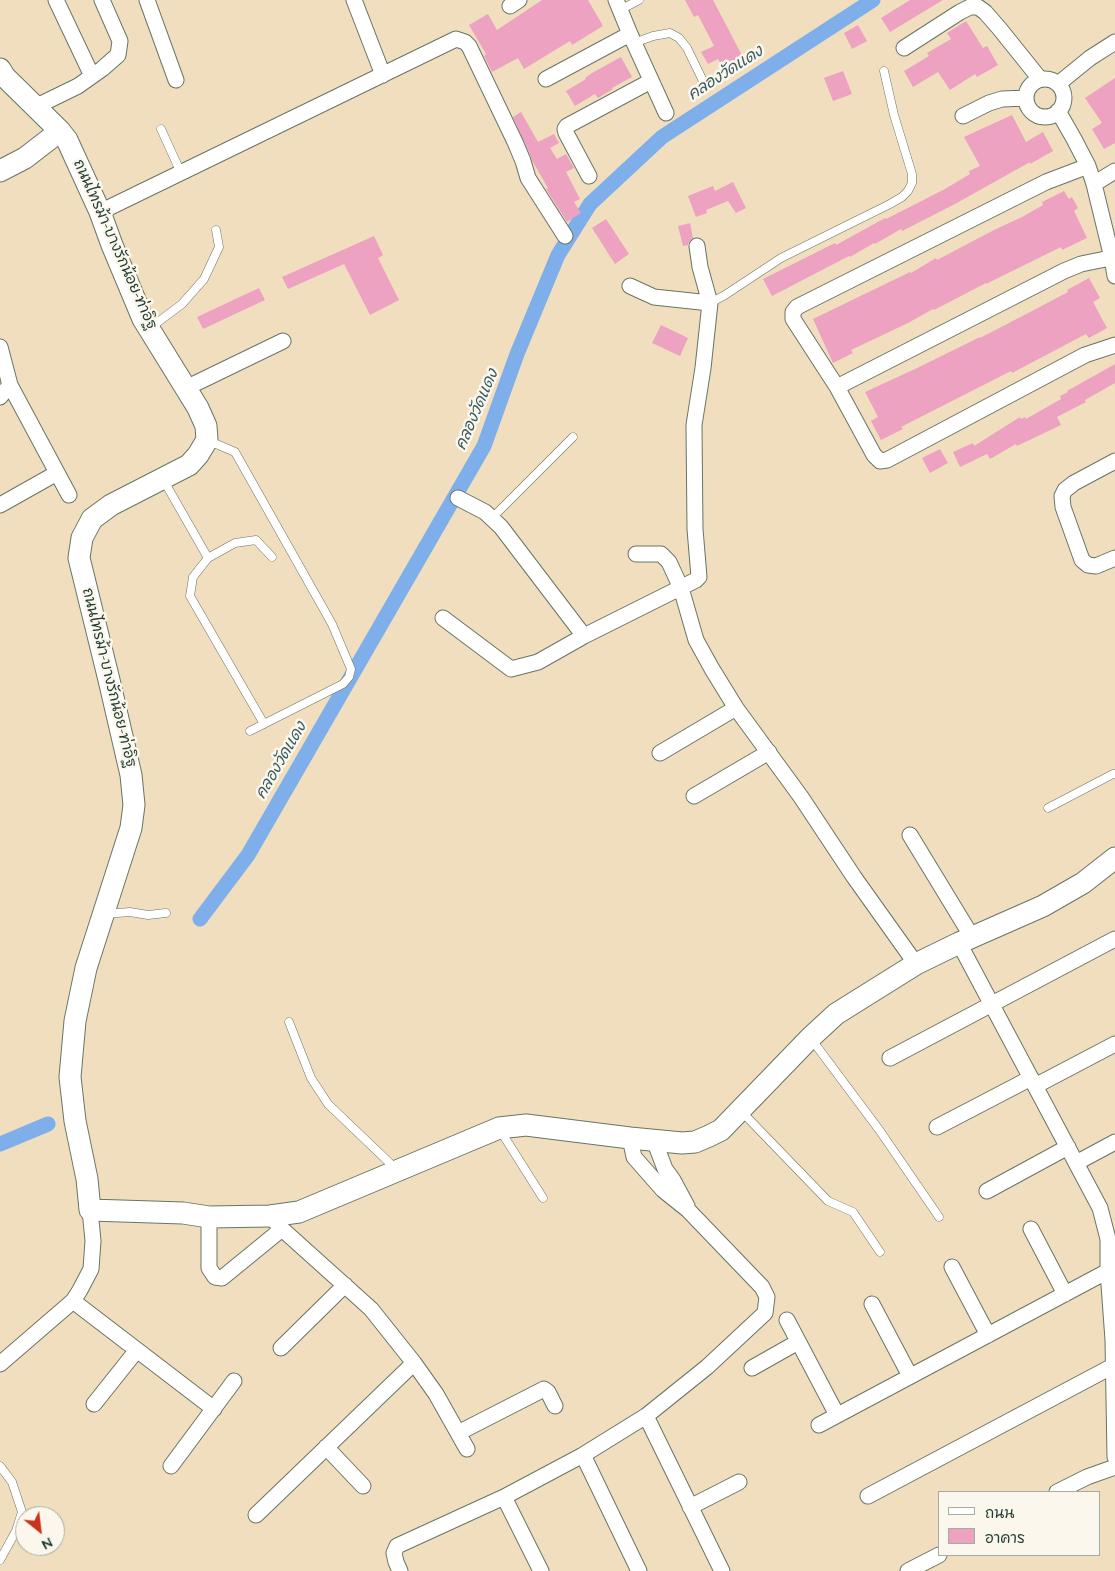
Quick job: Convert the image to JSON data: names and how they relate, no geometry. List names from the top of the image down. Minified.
{"streets":{"street":["ถนนไทรม้า-บางรักน้อย-ท่าอิฐ"]},"water":["คลองวัดแดง"],"legend":["ถนน","อาคาร"],"north":"bottom right"}
